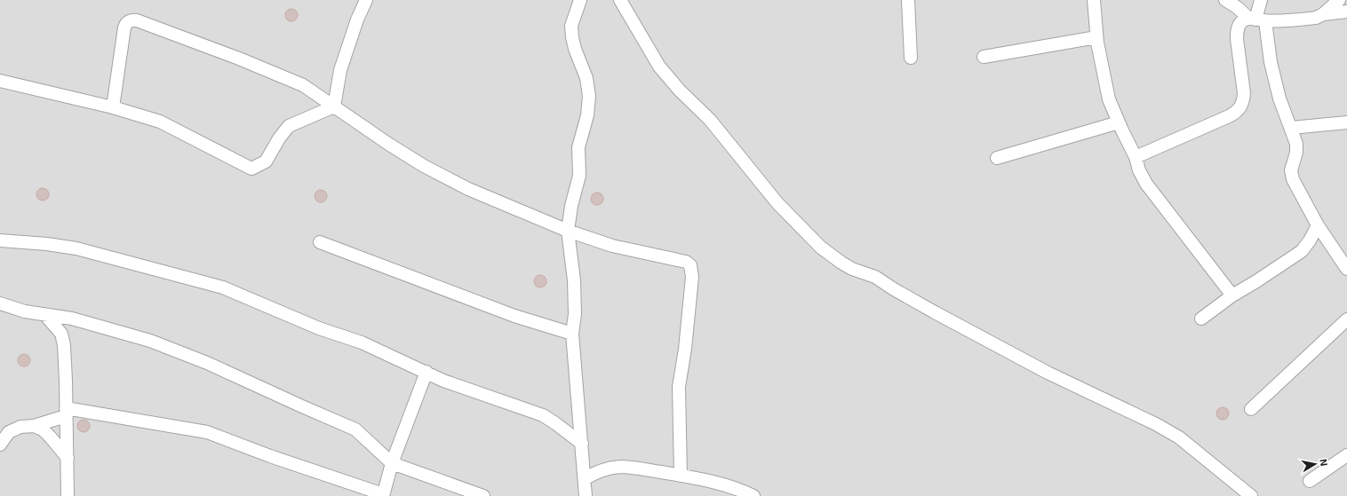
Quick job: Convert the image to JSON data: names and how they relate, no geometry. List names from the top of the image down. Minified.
{"north":"right"}
